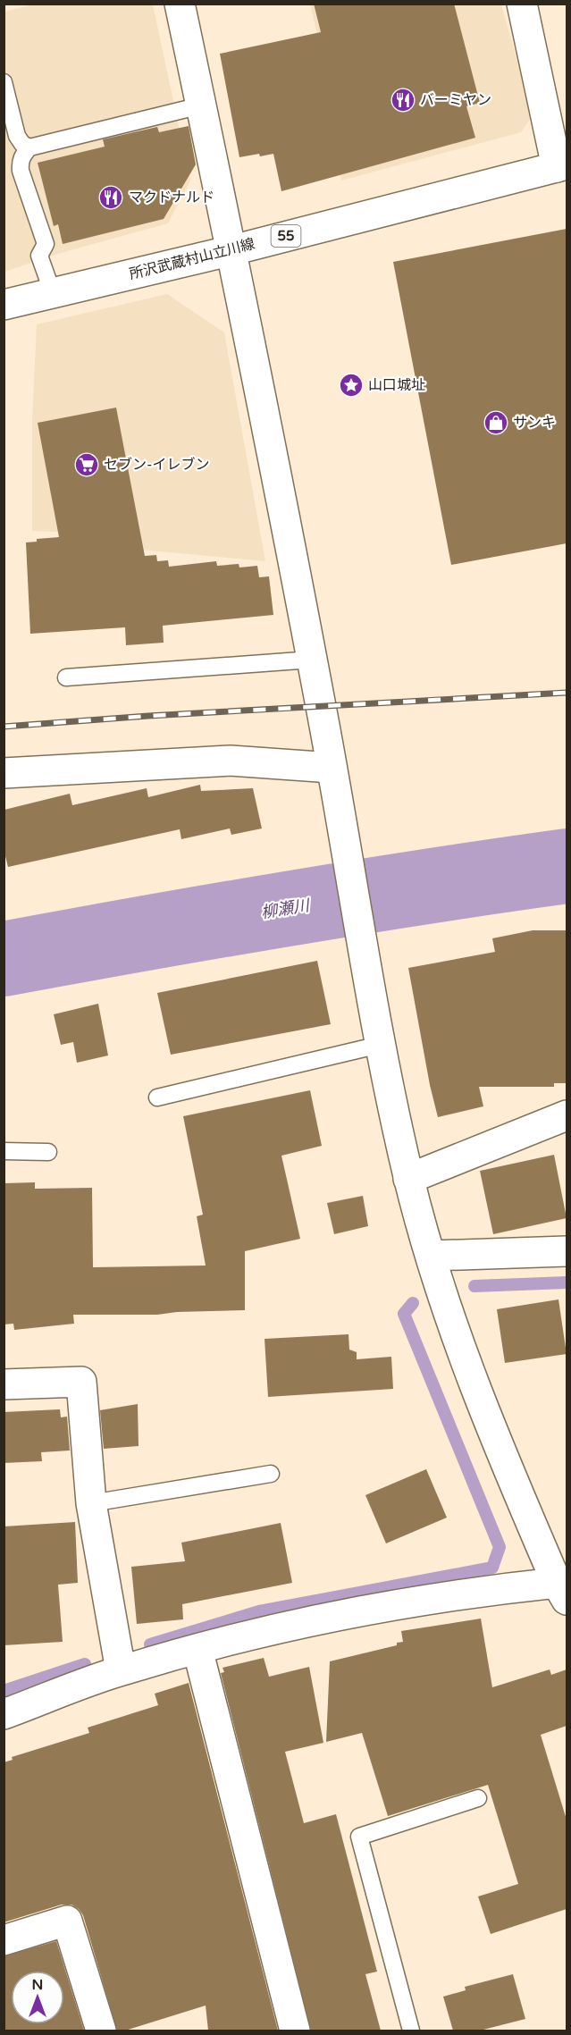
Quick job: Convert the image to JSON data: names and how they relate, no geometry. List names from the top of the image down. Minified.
{"streets":{"street":["55","所沢武蔵村山立川線"]},"water":["柳瀬川"],"places":{"restaurant":["バーミヤン","マクドナルド"],"place":["山口城址"],"shop":["サンキ"],"supermarket":["セブン-イレブン"]},"north":"top"}
